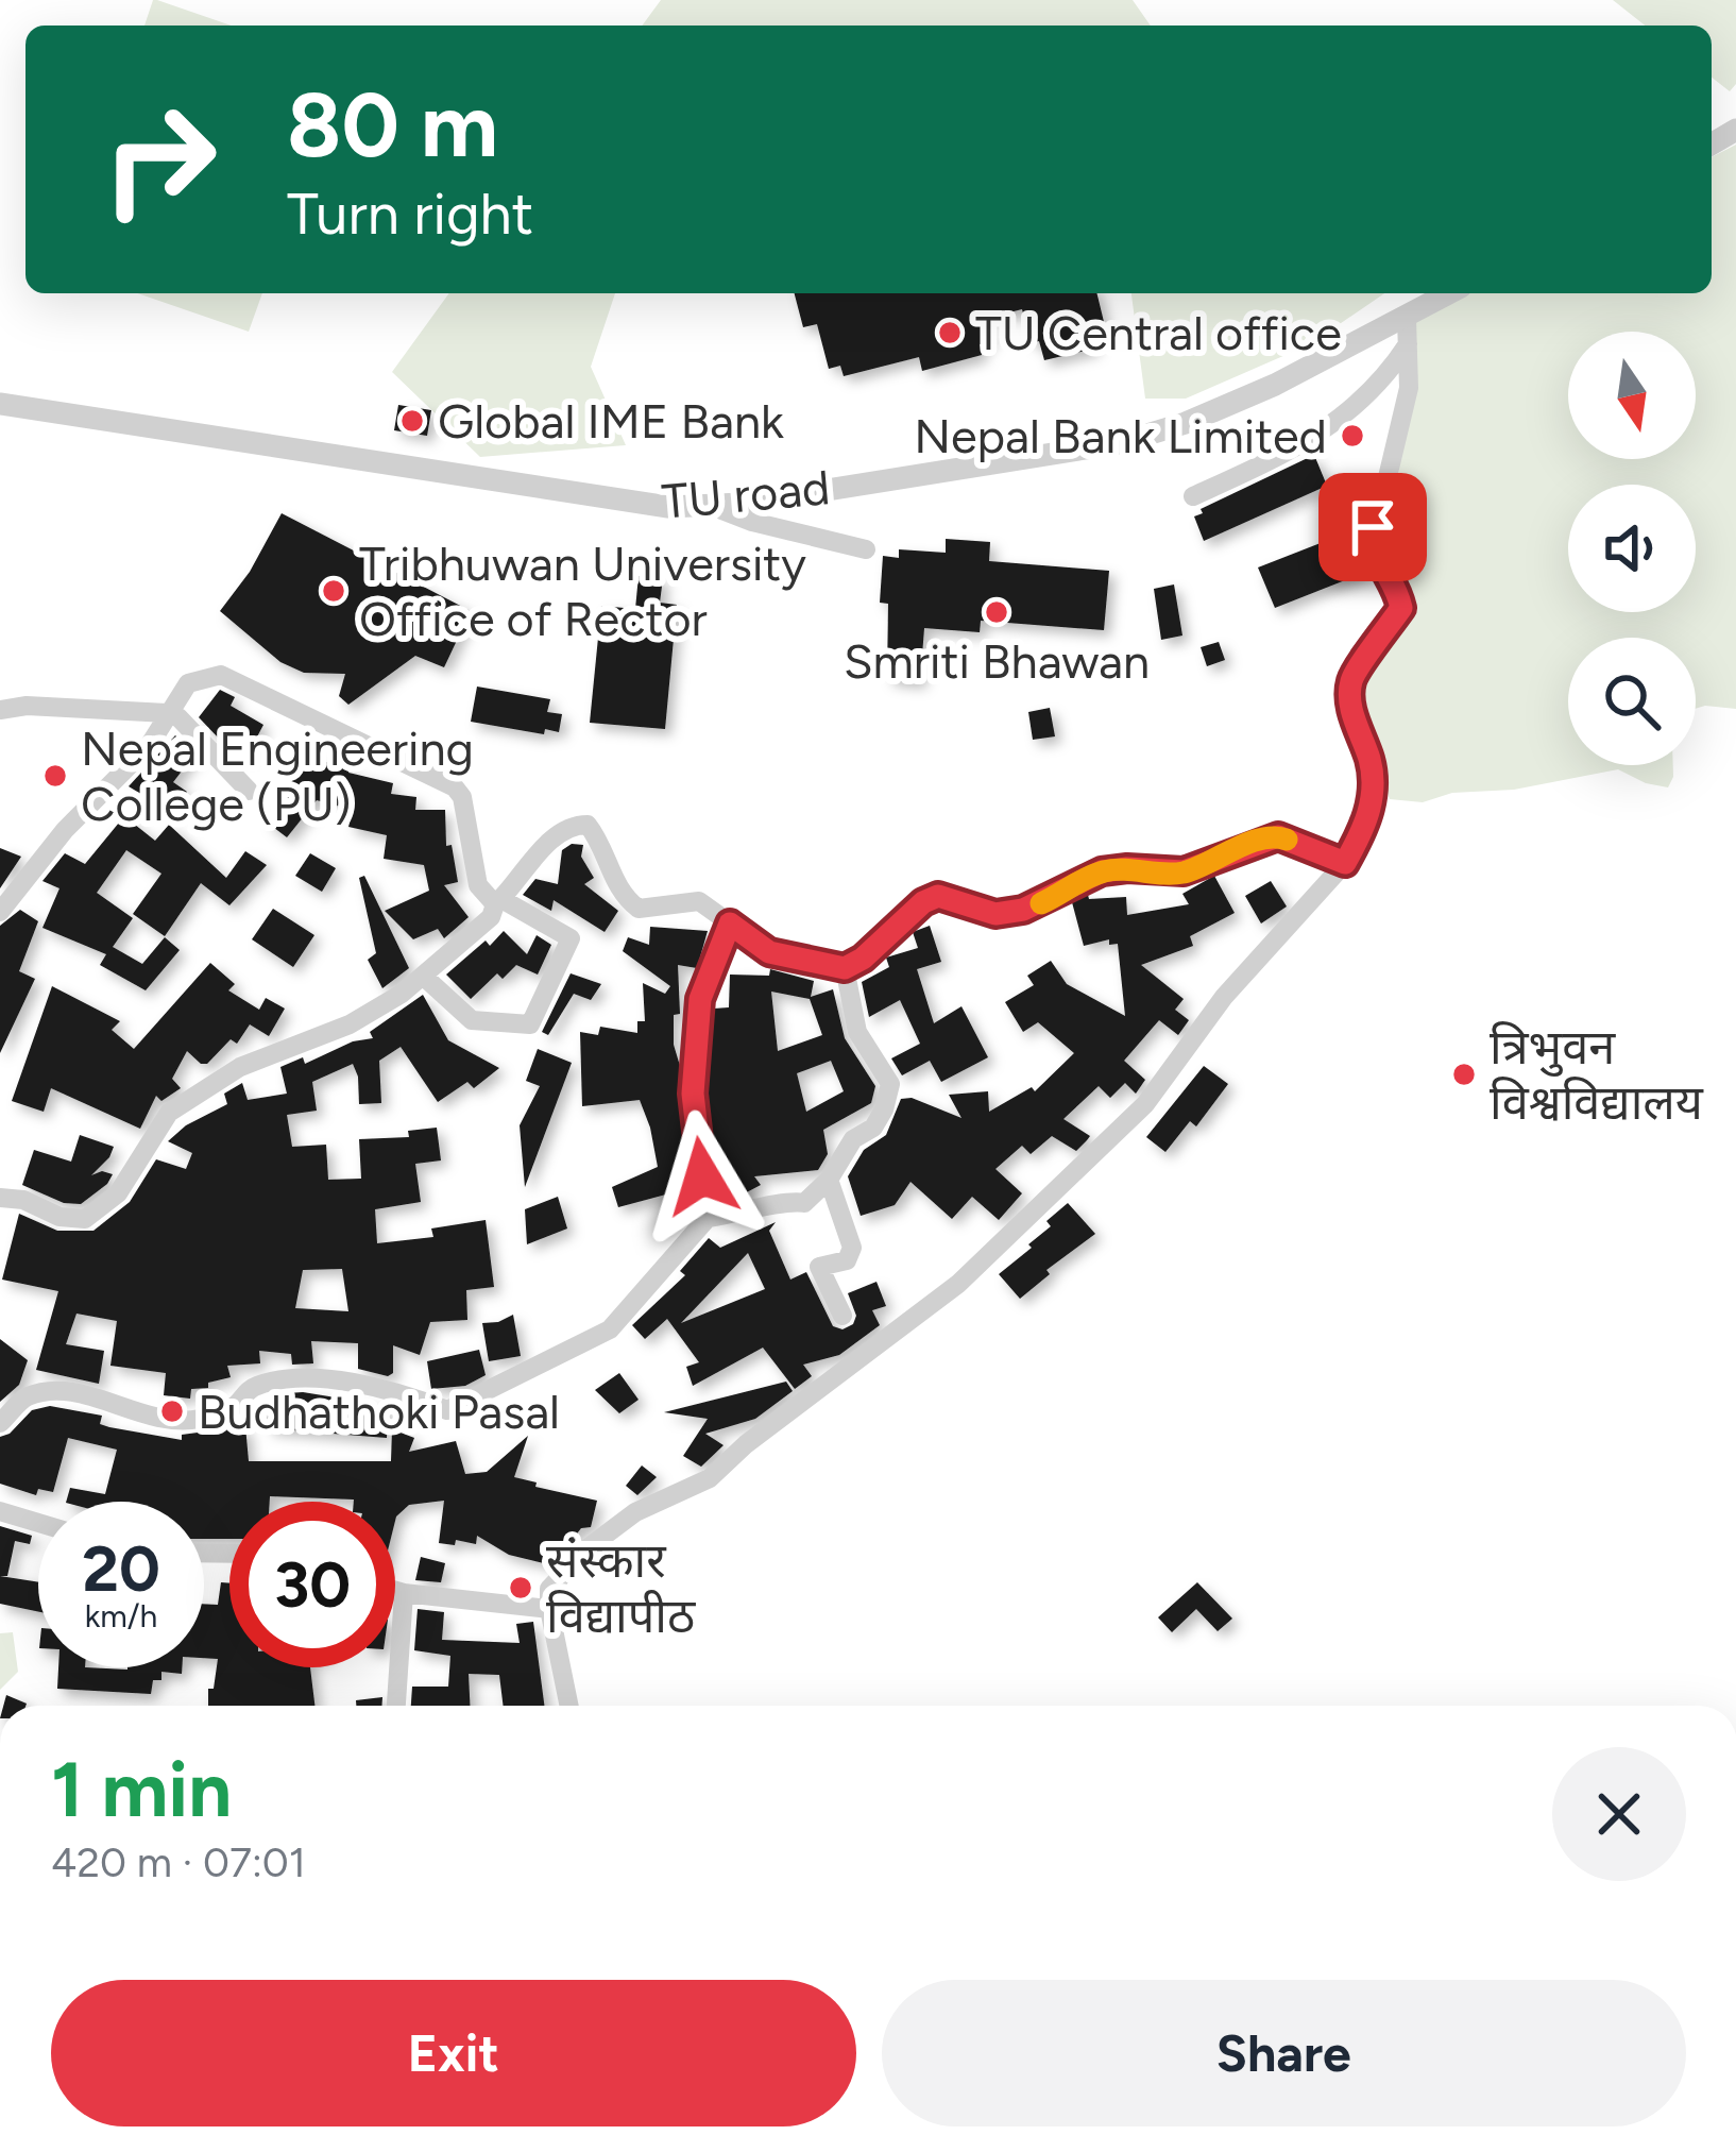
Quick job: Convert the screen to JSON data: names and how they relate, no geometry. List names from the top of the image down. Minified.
{"streets":{"street":["TU road"]},"places":["TU Central office","Global IME Bank","Nepal Bank Limited","Tribhuwan University Office of Rector","Smriti Bhawan","Nepal Engineering College (PU)","त्रिभुवन विश्वविद्यालय","Budhathoki Pasal","संस्कार विद्यापीठ"],"north":"bottom","page":{"turn":["80 m","Turn right"],"speed":"20 km/h","limit":"30","heading":["1 min","420 m · 07:01"],"buttons":["Exit","Share"]}}
